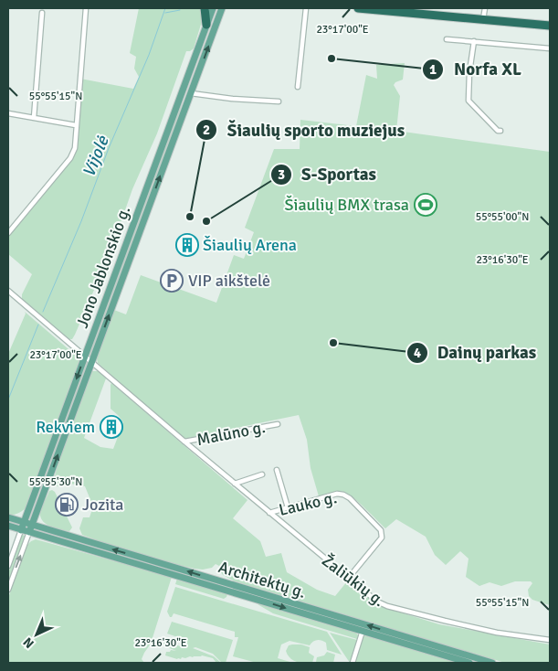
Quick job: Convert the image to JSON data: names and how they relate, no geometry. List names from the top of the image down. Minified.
{"streets":{"main road":["Jono Jablonskio g.","Architektų g."],"street":["Malūno g.","Lauko g.","Žaliūkių g."]},"crossings":[["Jono Jablonskio g.","Architektų g."],["Jono Jablonskio g.","Žaliūkių g."],["Malūno g.","Žaliūkių g."],["Lauko g.","Žaliūkių g."]],"water":["Vijolė"],"places":{"other":["Norfa XL","Šiaulių sporto muziejus","S-Sportas","Dainų parkas"],"sports":["Šiaulių BMX trasa"],"building":["Šiaulių Arena","Rekviem"],"parking":["VIP aikštelė"],"fuel station":["Jozita"]},"north":"bottom left","coordinates":["23°17'00\"E","55°55'15\"N","55°55'00\"N","23°16'30\"E","55°55'30\"N"]}
